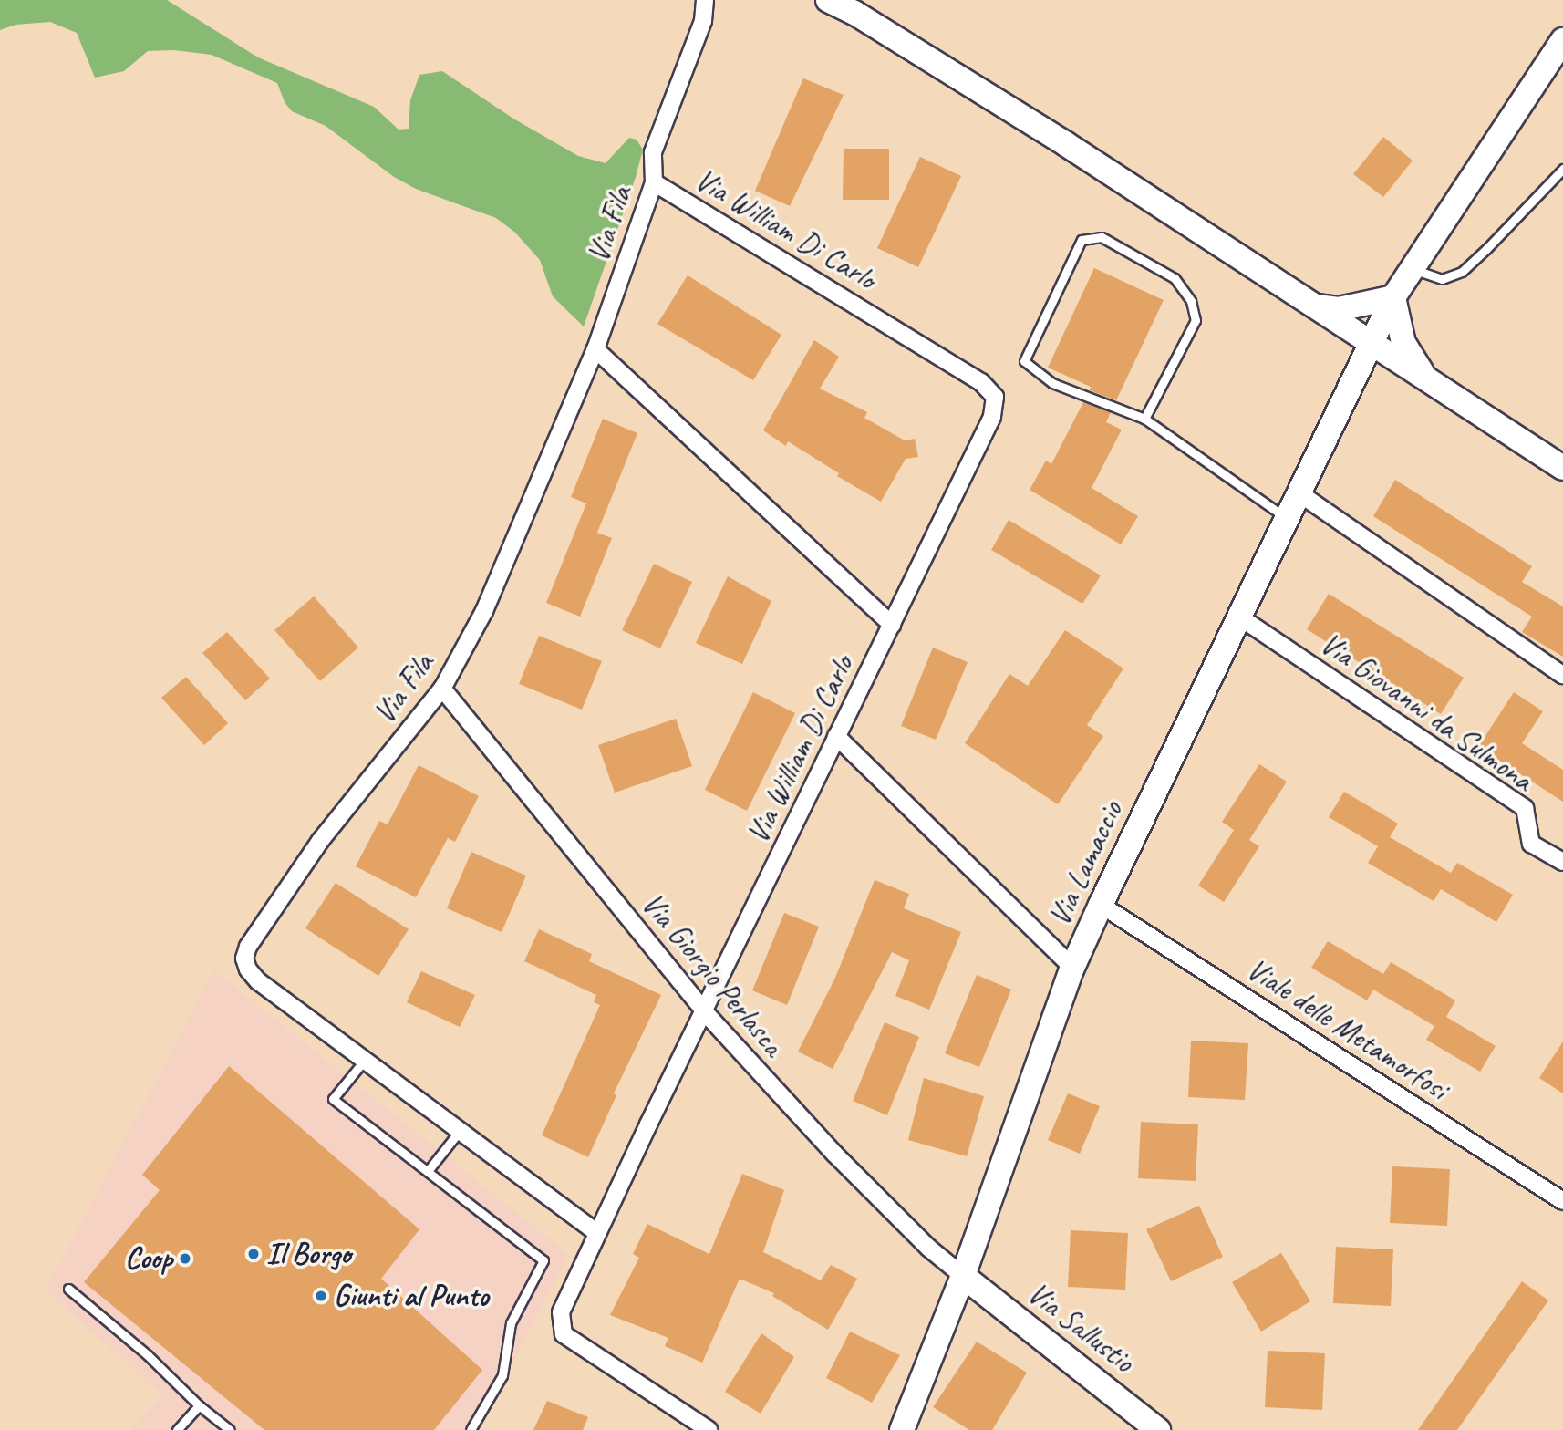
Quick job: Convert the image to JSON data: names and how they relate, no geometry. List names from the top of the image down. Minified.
{"streets":{"street":["Via Fila","Via William Di Carlo","Via Giovanni da Sulmona","Via Lamaccio","Via Giorgio Perlasca","Viale delle Metamorfosi","Via Sallustio"]},"crossings":[["Via Fila","Via William Di Carlo"],["Via Fila","Via Giorgio Perlasca"],["Via William Di Carlo","Via Giorgio Perlasca"],["Via Giovanni da Sulmona","Via Lamaccio"],["Via Lamaccio","Via Giorgio Perlasca"],["Via Lamaccio","Viale delle Metamorfosi"],["Via Lamaccio","Via Sallustio"],["Via Giorgio Perlasca","Via Sallustio"]],"places":["Il Borgo","Coop","Giunti al Punto"]}
